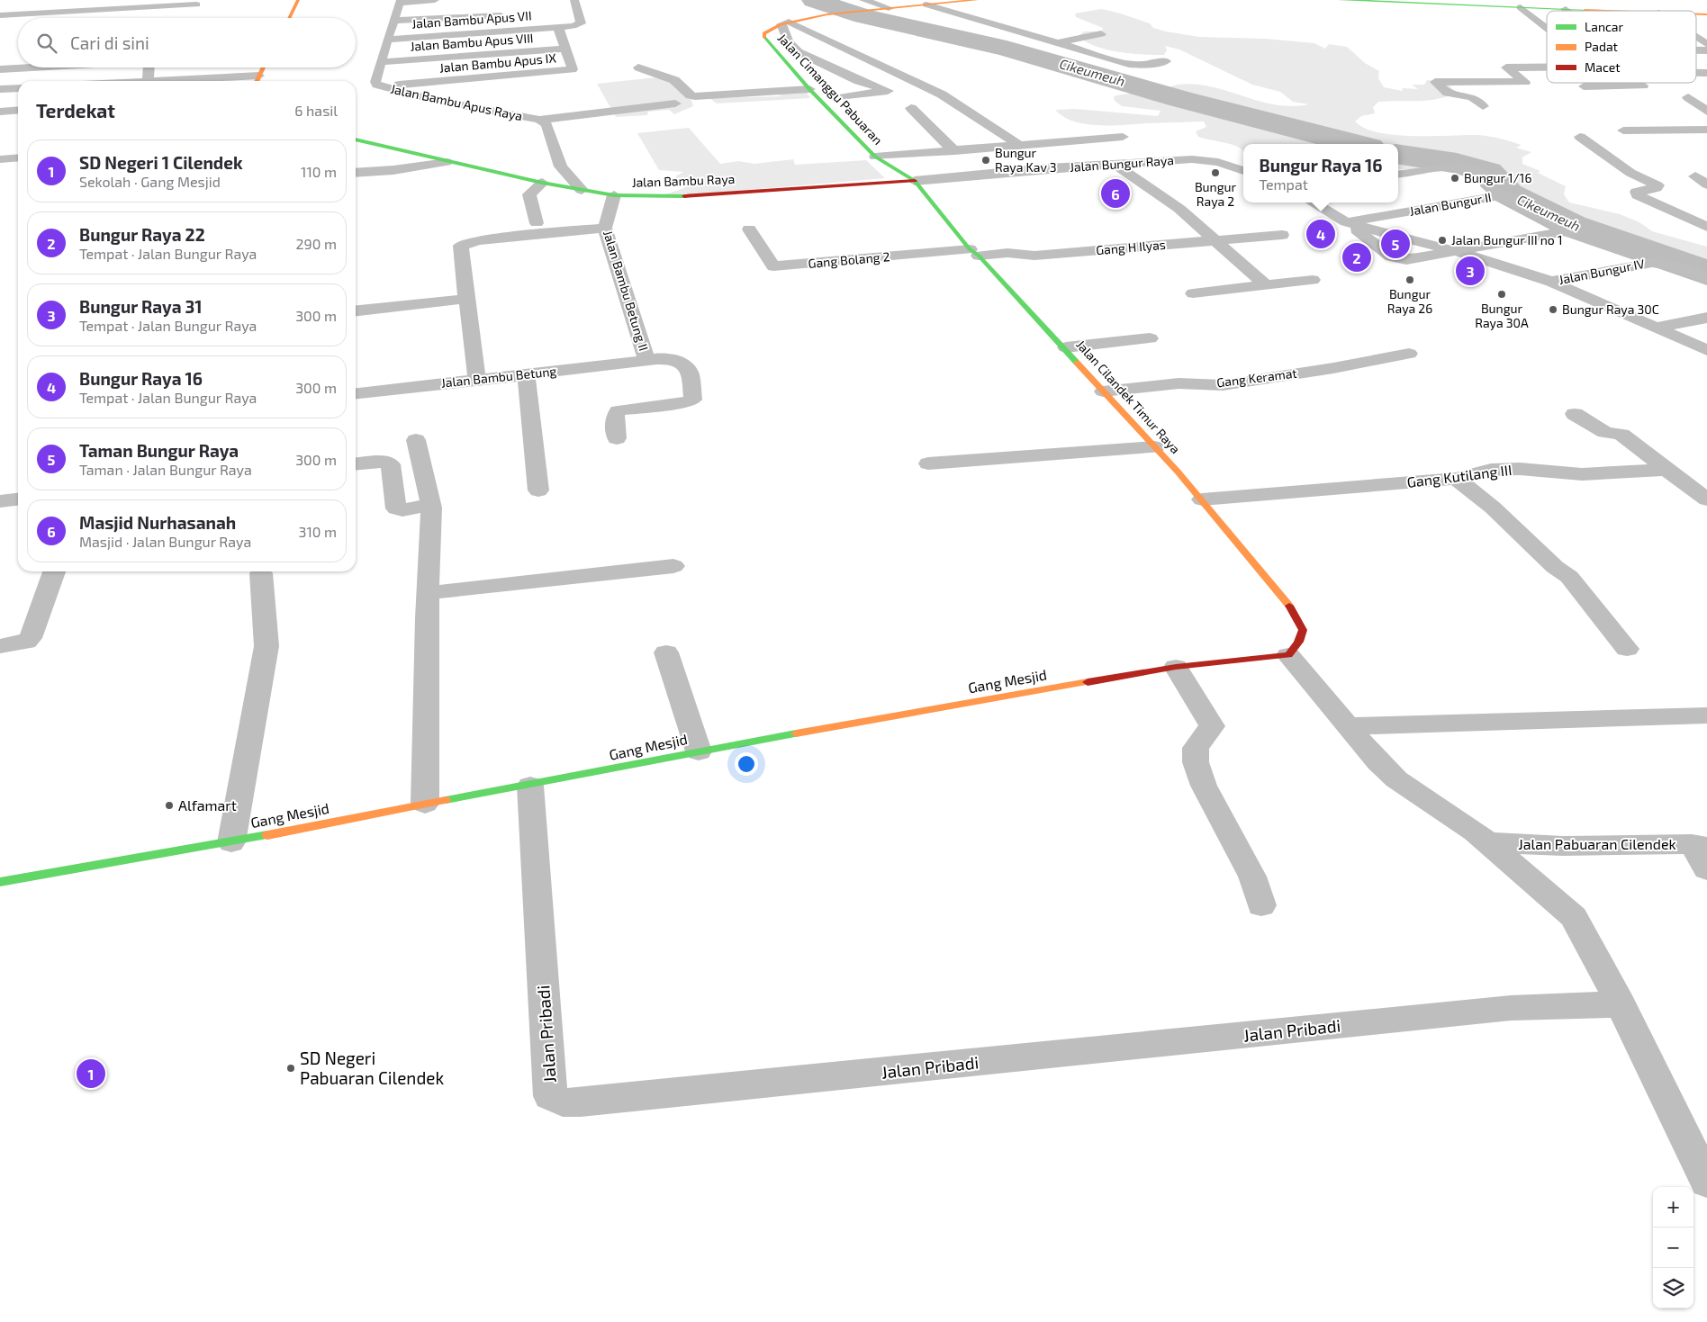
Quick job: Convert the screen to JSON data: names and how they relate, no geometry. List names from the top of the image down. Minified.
{"streets":{"street":["Jalan Bambu Apus VII","Jalan Bambu Apus VIII","Jalan Bambu Apus IX","Jalan Cimanggu Pabuaran","Jalan Bambu Apus Raya","Jalan Bungur Raya","Jalan Bambu Raya","Jalan Bungur II","Gang H Ilyas","Gang Bolang 2","Jalan Bungur IV","Jalan Bambu Betung II","Jalan Bambu Betung","Gang Keramat","Jalan Cilandek Timur Raya","Gang Kutilang III","Gang Mesjid","Jalan Pabuaran Cilendek","Jalan Pribadi"]},"crossings":[["Jalan Bambu Apus VII","Jalan Bambu Apus IX"],["Jalan Bambu Apus VII","Jalan Bambu Apus Raya"],["Jalan Bambu Apus VIII","Jalan Bambu Apus IX"],["Jalan Bambu Apus VIII","Jalan Bambu Apus Raya"],["Jalan Bambu Apus IX","Jalan Bambu Apus Raya"],["Jalan Cimanggu Pabuaran","Jalan Bungur Raya"],["Jalan Cimanggu Pabuaran","Jalan Bambu Raya"],["Jalan Cimanggu Pabuaran","Jalan Cilandek Timur Raya"],["Jalan Bambu Apus Raya","Jalan Bambu Raya"],["Jalan Bungur Raya","Jalan Bambu Raya"],["Jalan Bungur Raya","Jalan Cilandek Timur Raya"],["Jalan Bambu Raya","Jalan Bambu Betung II"],["Jalan Bambu Raya","Jalan Cilandek Timur Raya"],["Gang H Ilyas","Gang Bolang 2"],["Gang H Ilyas","Jalan Cilandek Timur Raya"],["Gang Bolang 2","Jalan Cilandek Timur Raya"],["Jalan Bambu Betung II","Jalan Bambu Betung"],["Gang Keramat","Jalan Cilandek Timur Raya"],["Jalan Cilandek Timur Raya","Gang Kutilang III"],["Jalan Cilandek Timur Raya","Gang Mesjid"],["Gang Mesjid","Jalan Pribadi"]],"water":["Cikeumeuh"],"places":["Bungur Raya Kav 3","Bungur Raya 2","Bungur 1/16","Jalan Bungur III no 1","Bungur Raya 26","Bungur Raya 30A","Bungur Raya 30C","Alfamart","SD Negeri Pabuaran Cilendek"],"legend":["Lancar","Padat","Macet"],"page":{"search":"Cari di sini","heading":["Terdekat","6 hasil"],"list":[{"mark":"1","name":"SD Negeri 1 Cilendek","note":"Sekolah · Gang Mesjid","value":"110 m"},{"mark":"2","name":"Bungur Raya 22","note":"Tempat · Jalan Bungur Raya","value":"290 m"},{"mark":"3","name":"Bungur Raya 31","note":"Tempat · Jalan Bungur Raya","value":"300 m"},{"mark":"4","name":"Bungur Raya 16","note":"Tempat · Jalan Bungur Raya","value":"300 m"},{"mark":"5","name":"Taman Bungur Raya","note":"Taman · Jalan Bungur Raya","value":"300 m"},{"mark":"6","name":"Masjid Nurhasanah","note":"Masjid · Jalan Bungur Raya","value":"310 m"}],"popup":["Bungur Raya 16","Tempat"],"pins":["6","4","5","2","3","1"],"map_buttons":["+","−"]}}
